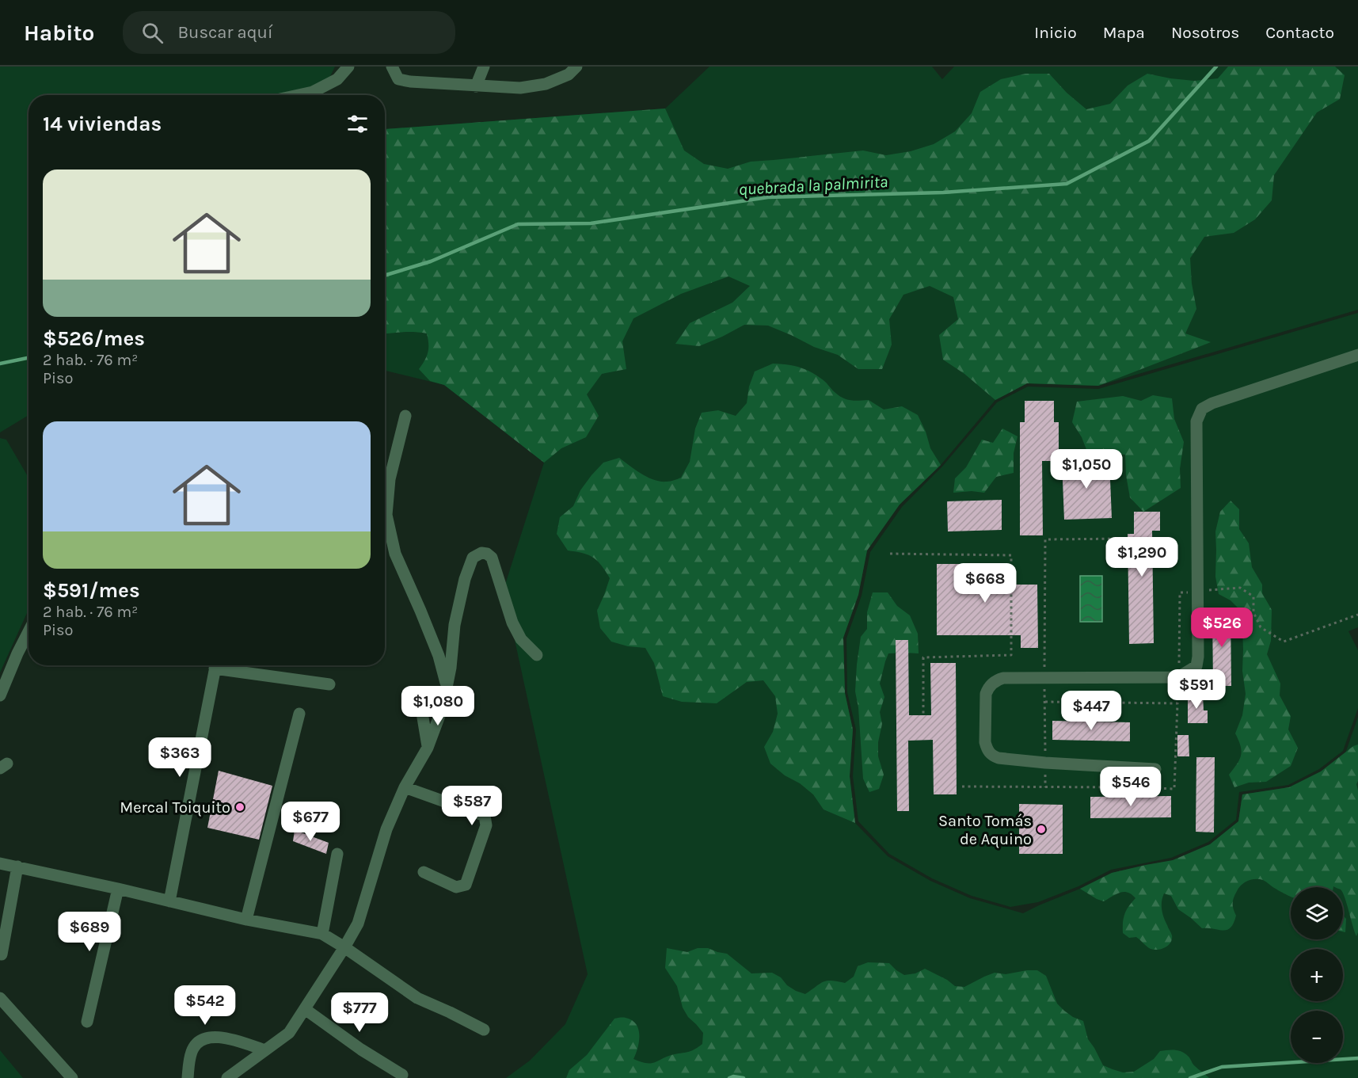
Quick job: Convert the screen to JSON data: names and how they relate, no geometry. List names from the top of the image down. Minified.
{"water":["quebrada la palmirita"],"places":["Mercal Toiquito","Santo Tomás de Aquino"],"page":{"header":"Habito","search":"Buscar aquí","nav":["Inicio","Mapa","Nosotros","Contacto"],"heading":"14 viviendas","list":[{"name":"$526/mes","note":"2 hab. · 76 m² · Piso"},{"name":"$591/mes","note":"2 hab. · 76 m² · Piso"}],"price":["$1,050","$1,290","$668","$526","$591","$1,080","$447","$363","$546","$587","$677","$689","$542","$777"],"map_buttons":["+","−"]}}
